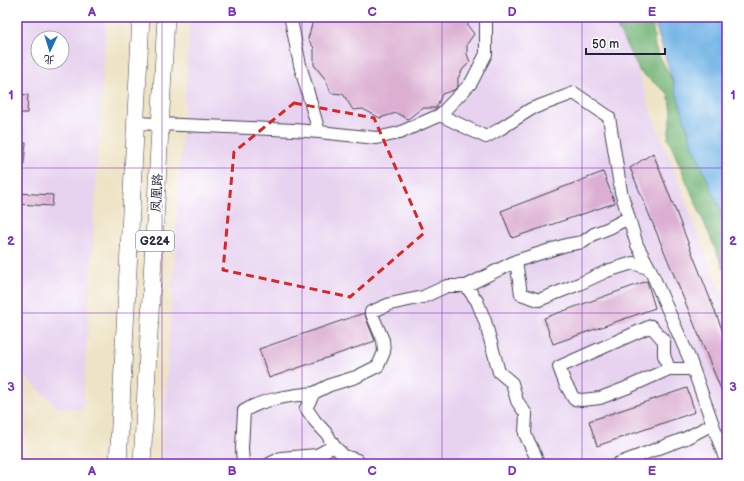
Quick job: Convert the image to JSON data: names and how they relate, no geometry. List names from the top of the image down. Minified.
{"streets":{"highway":["凤凰路","G224"]},"scale_bar":"50 m","north":"bottom","grid":{"columns":["A","B","C","D","E"],"rows":["1","2","3"]}}
